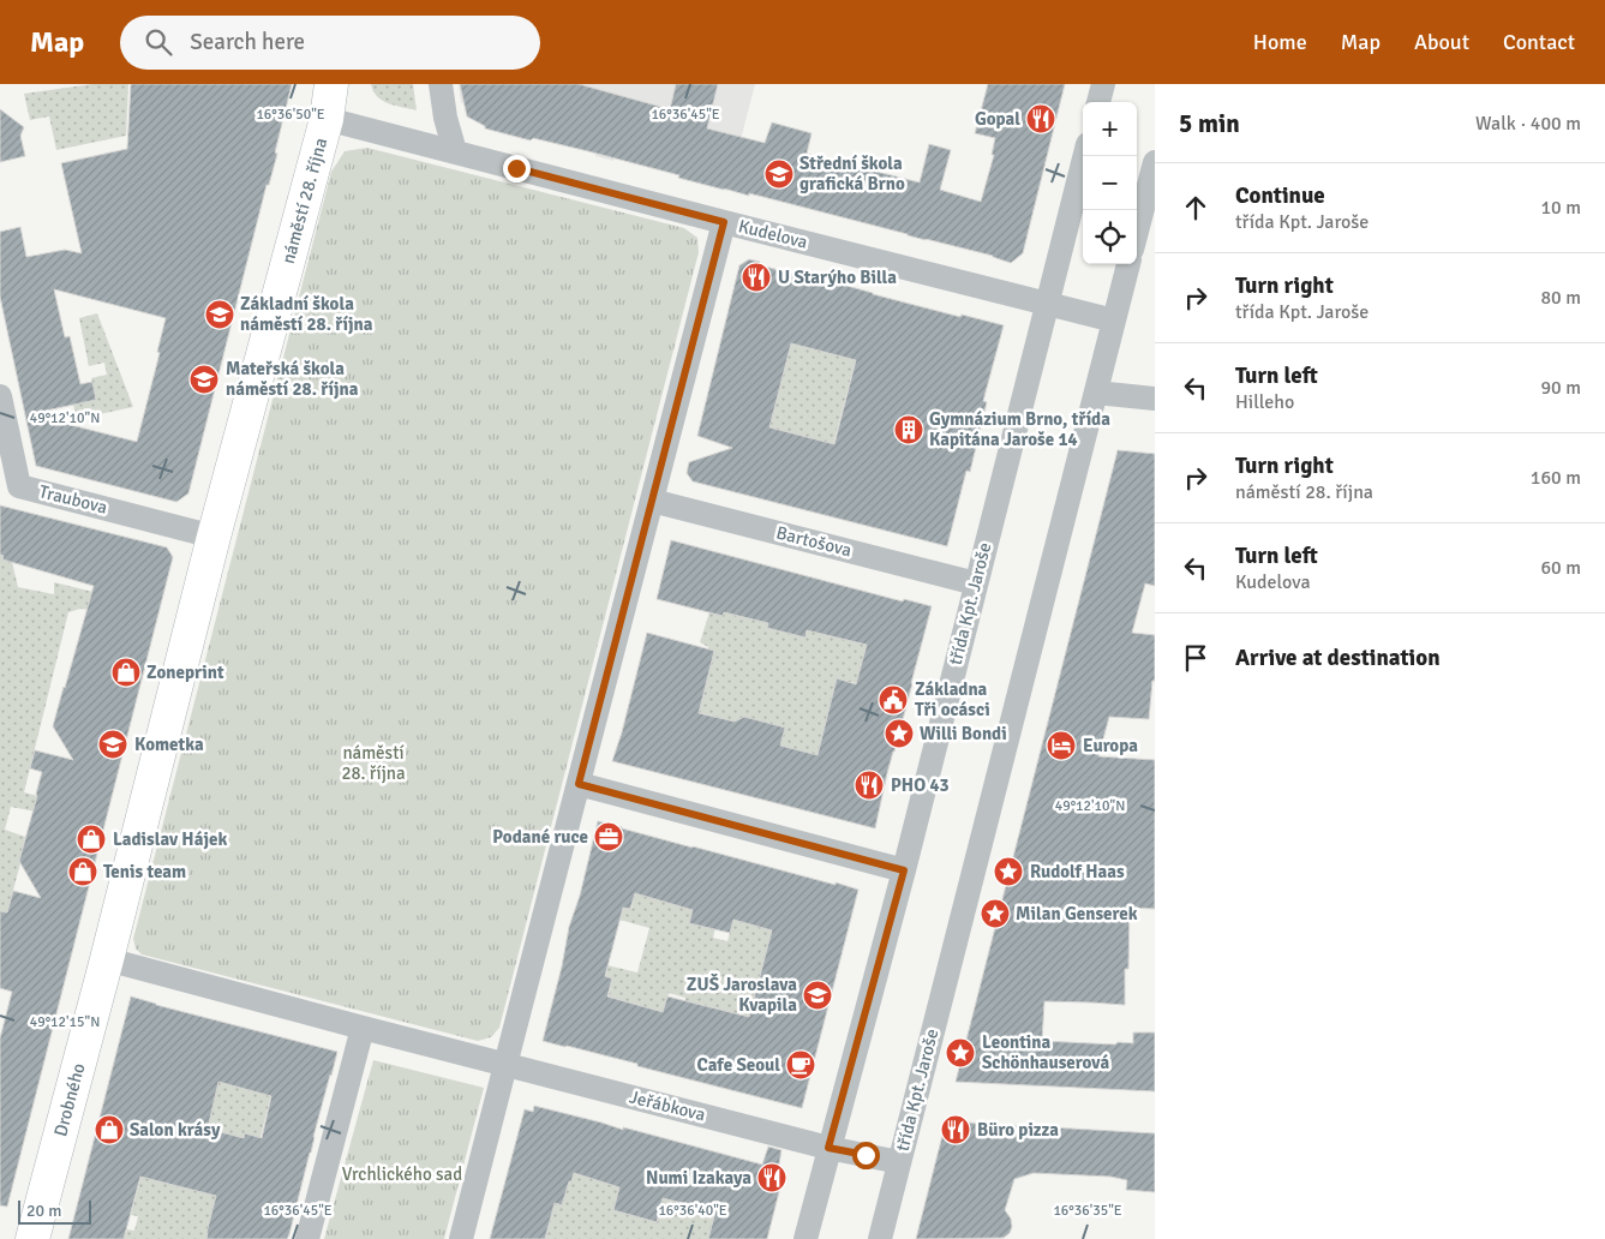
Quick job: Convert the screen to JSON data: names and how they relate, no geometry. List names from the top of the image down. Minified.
{"streets":{"street":["náměstí 28. října","Kudelova","Traubova","Bartošova","třída Kpt. Jaroše","Drobného","Jeřábkova"]},"crossings":[["náměstí 28. října","Kudelova"],["náměstí 28. října","Traubova"],["náměstí 28. října","Drobného"],["Kudelova","třída Kpt. Jaroše"],["Bartošova","třída Kpt. Jaroše"],["třída Kpt. Jaroše","Jeřábkova"]],"parks":["náměstí 28. října","Vrchlického sad"],"places":{"restaurant":["Gopal","U Starýho Billa","PHO 43","Büro pizza","Numi Izakaya"],"school or university":["Střední škola grafická Brno","Základní škola náměstí 28. října","Mateřská škola náměstí 28. října","Kometka","ZUŠ Jaroslava Kvapila"],"building":["Gymnázium Brno, třída Kapitána Jaroše 14"],"shop":["Zoneprint","Ladislav Hájek","Tenis team","Salon krásy"],"public building":["Základna Tři ocásci"],"place":["Willi Bondi","Rudolf Haas","Milan Genserek","Leontina Schönhauserová"],"hotel":["Europa"],"office":["Podané ruce"],"cafe":["Cafe Seoul"]},"scale_bar":"20 m","page":{"header":"Map","search":"Search here","nav":["Home","Map","About","Contact"],"heading":["5 min","Walk · 400 m"],"map_buttons":["+","−"],"list":[["Continue","třída Kpt. Jaroše","10 m"],["Turn right","třída Kpt. Jaroše","80 m"],["Turn left","Hilleho","90 m"],["Turn right","náměstí 28. října","160 m"],["Turn left","Kudelova","60 m"],"Arrive at destination"],"scale":"20 m"},"coordinates":["16°36'45\"E","16°36'50\"E","49°12'10\"N","49°12'15\"N","16°36'40\"E","16°36'35\"E"]}
